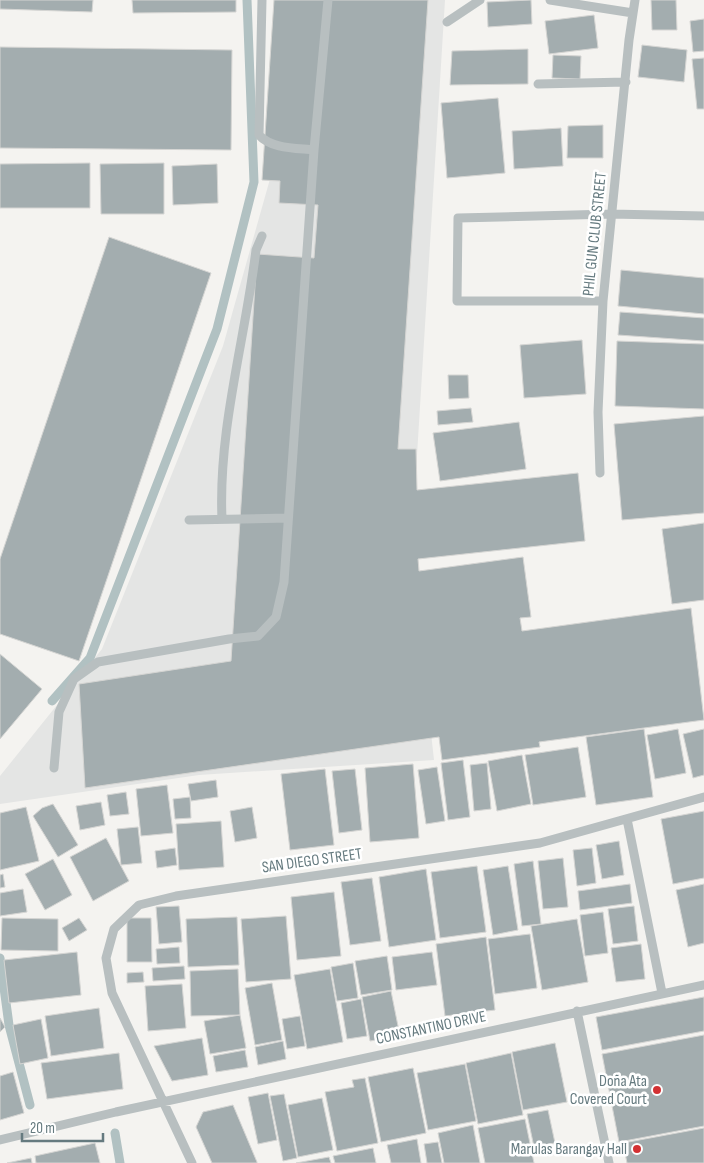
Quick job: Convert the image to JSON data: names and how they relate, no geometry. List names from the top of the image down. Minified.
{"streets":{"street":["PHIL GUN CLUB STREET","SAN DIEGO STREET","CONSTANTINO DRIVE"]},"crossings":[["SAN DIEGO STREET","CONSTANTINO DRIVE"]],"places":["Doña Ata Covered Court","Marulas Barangay Hall"],"scale_bar":"20 m"}
